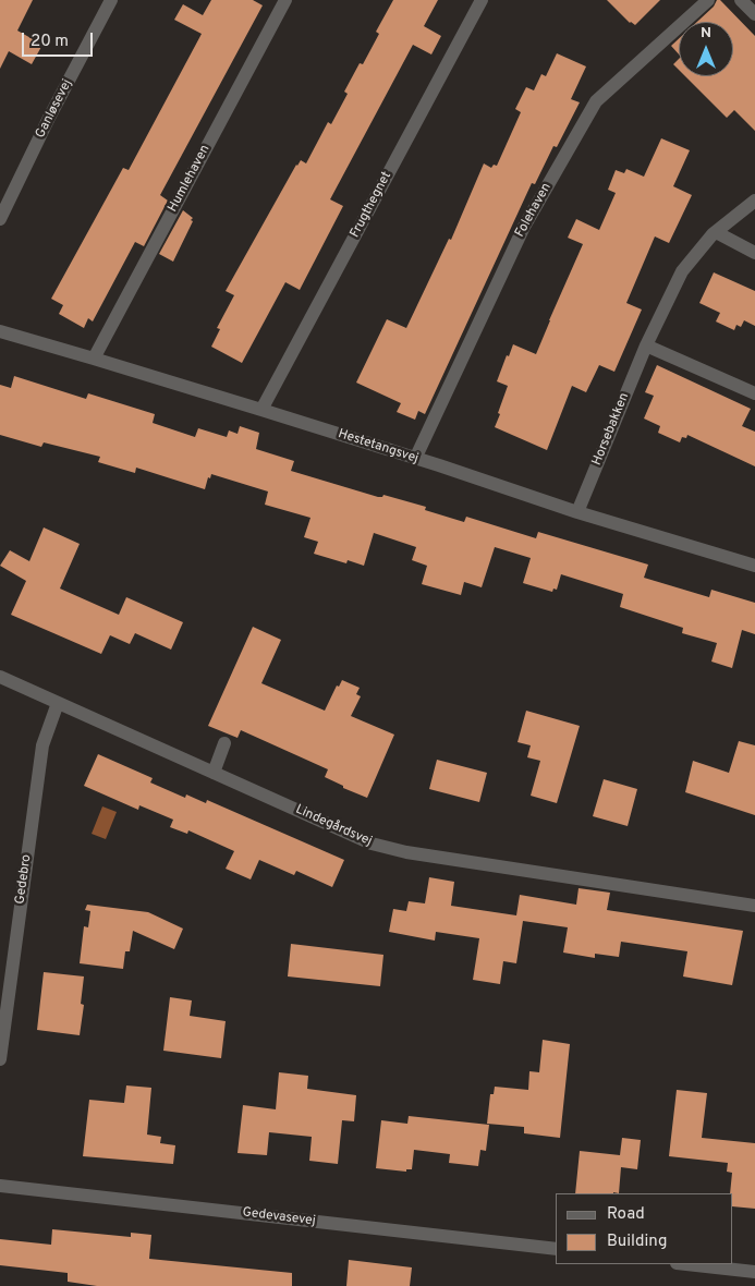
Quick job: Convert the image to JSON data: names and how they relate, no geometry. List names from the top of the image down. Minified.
{"streets":{"street":["Ganløsevej","Humlehaven","Frugthegnet","Folehaven","Horsebakken","Hestetangsvej","Lindegårdsvej","Gedebro","Gedevasevej"]},"crossings":[["Humlehaven","Hestetangsvej"],["Frugthegnet","Hestetangsvej"],["Folehaven","Hestetangsvej"],["Horsebakken","Hestetangsvej"],["Lindegårdsvej","Gedebro"]],"legend":["Road","Building"],"scale_bar":"20 m","north":"top"}
